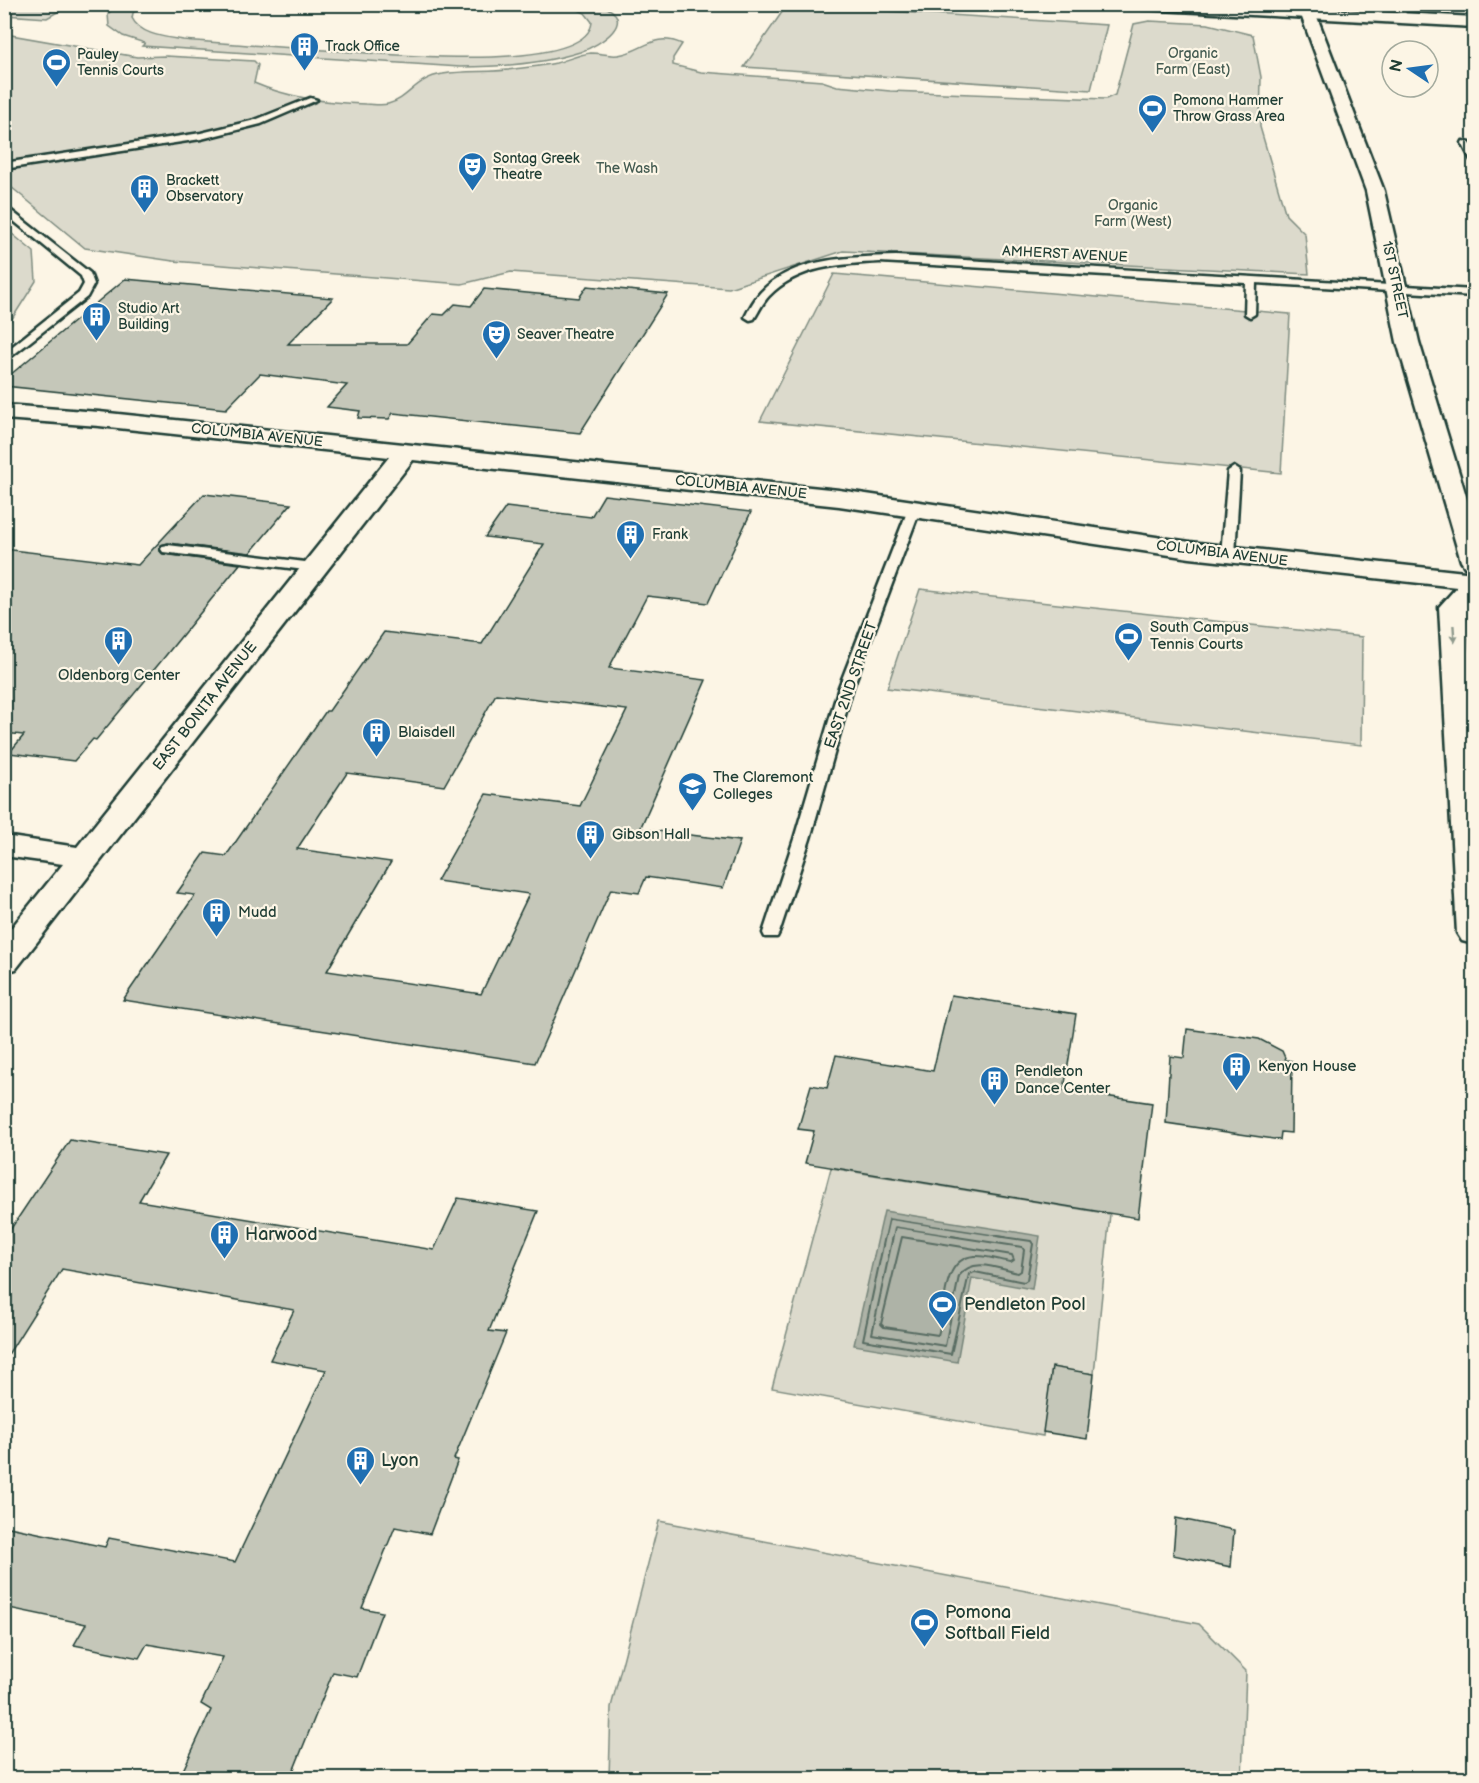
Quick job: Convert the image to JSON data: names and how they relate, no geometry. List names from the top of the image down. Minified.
{"streets":{"street":["1ST STREET","COLUMBIA AVENUE","EAST BONITA AVENUE"],"lane":["AMHERST AVENUE","EAST 2ND STREET"]},"crossings":[["AMHERST AVENUE","1ST STREET"],["COLUMBIA AVENUE","EAST 2ND STREET"],["COLUMBIA AVENUE","EAST BONITA AVENUE"]],"parks":["Organic Farm (East)","The Wash","Organic Farm (West)"],"places":{"building":["Track Office","Brackett Observatory","Studio Art Building","Frank","Oldenborg Center","Blaisdell","Gibson Hall","Mudd","Kenyon House","Pendleton Dance Center","Harwood","Lyon"],"sports":["Pauley Tennis Courts","Pomona Hammer Throw Grass Area","South Campus Tennis Courts","Pendleton Pool","Pomona Softball Field"],"theatre":["Sontag Greek Theatre","Seaver Theatre"],"school or university":["The Claremont Colleges"]},"north":"left"}
